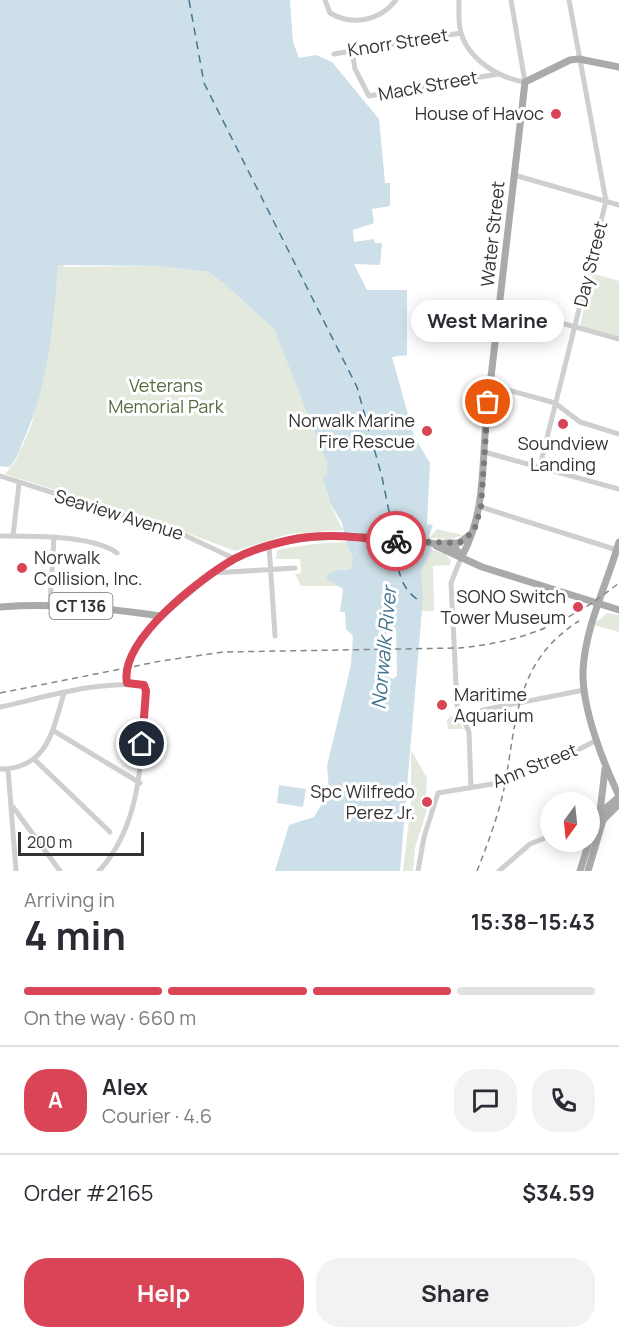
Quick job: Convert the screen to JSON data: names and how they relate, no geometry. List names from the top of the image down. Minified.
{"streets":{"main road":["Water Street","CT 136"],"street":["Knorr Street","Mack Street","Day Street","Seaview Avenue","Ann Street"]},"crossings":[["Knorr Street","Mack Street"]],"water":["Norwalk River"],"parks":["Veterans Memorial Park"],"places":["House of Havoc","West Marine","Soundview Landing","Norwalk Marine Fire Rescue","Norwalk Collision, Inc.","SONO Switch Tower Museum","Maritime Aquarium","Spc Wilfredo Perez Jr."],"scale_bar":"200 m","north":"bottom","page":{"bubble":"West Marine","scale":"200 m","heading":["4 min","Arriving in","15:38–15:43"],"panel":["Alex","Courier · 4.6","Order #2165","$34.59"],"bar":"On the way · 660 m","round":"A","buttons":["Help","Share"]}}
